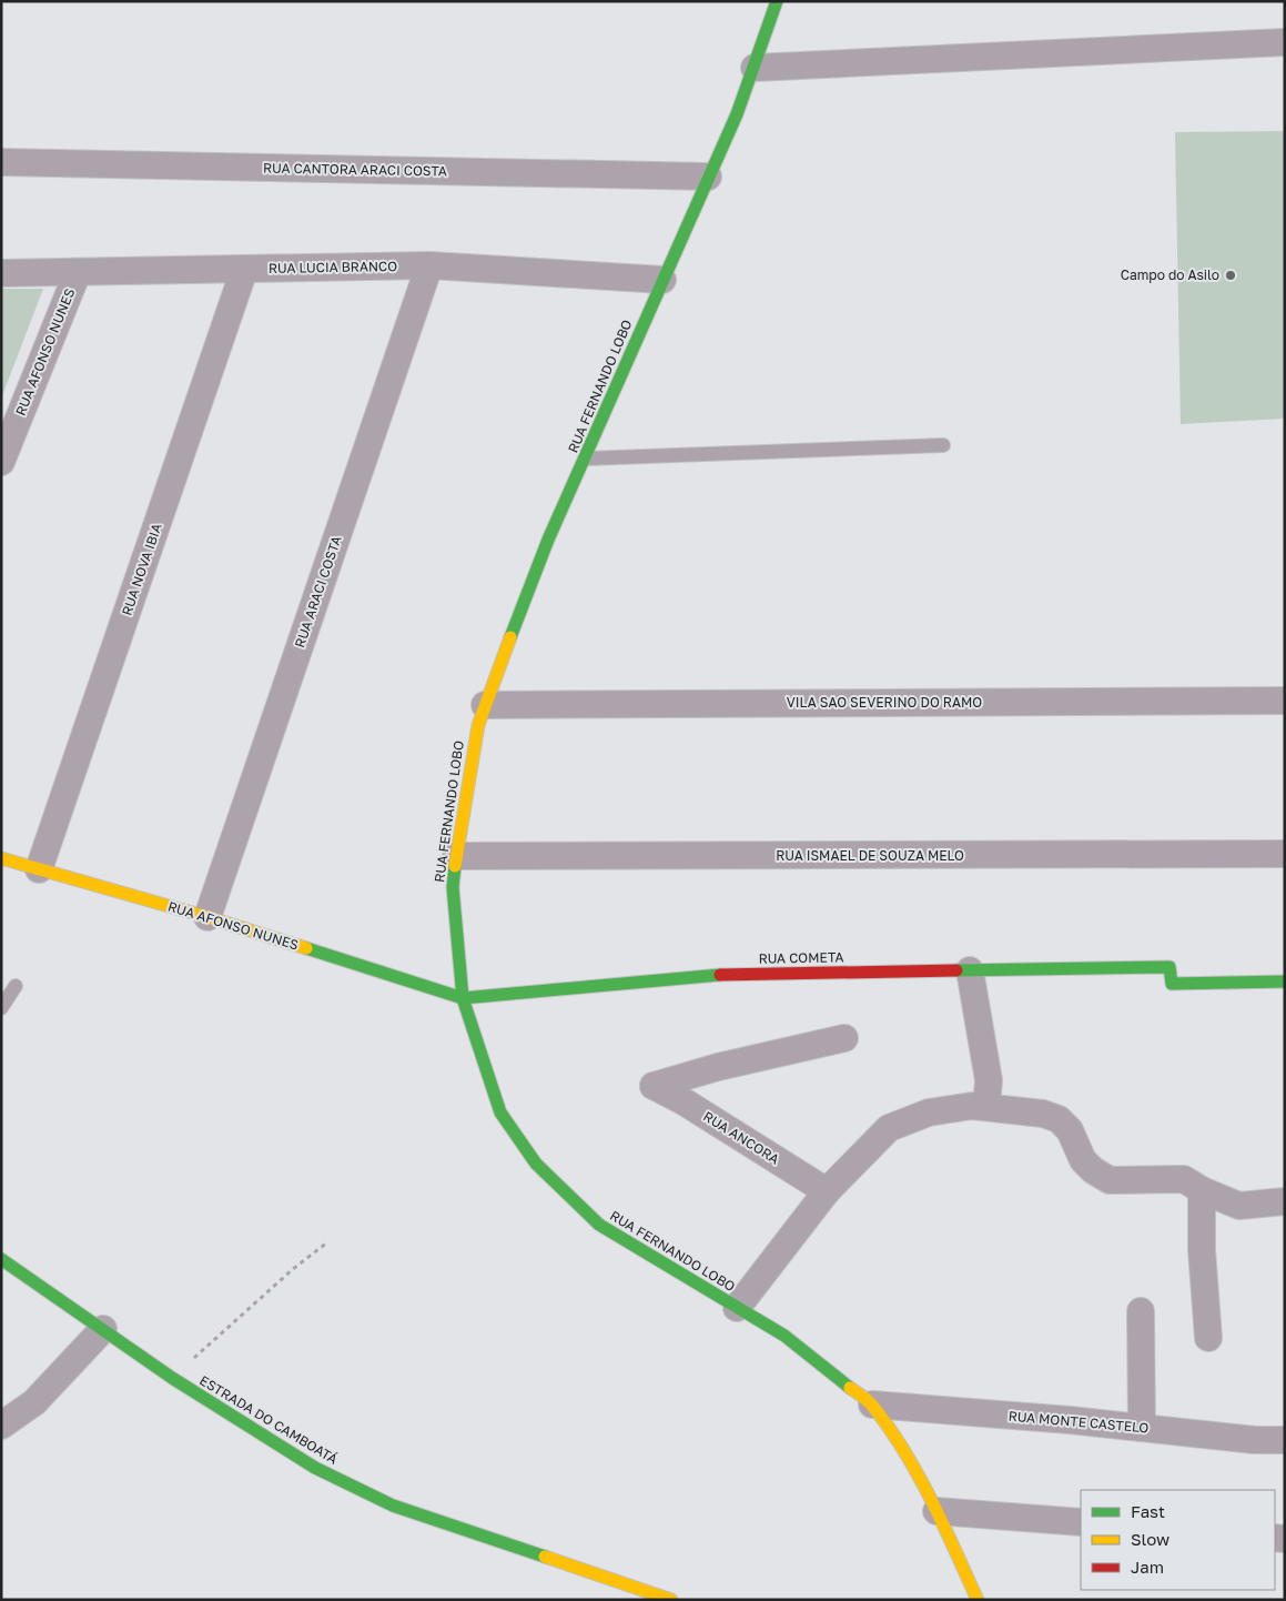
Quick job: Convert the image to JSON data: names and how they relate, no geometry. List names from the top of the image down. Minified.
{"streets":{"street":["RUA CANTORA ARACI COSTA","RUA LUCIA BRANCO","RUA AFONSO NUNES","RUA FERNANDO LOBO","RUA NOVA IBIA","RUA ARACI COSTA","VILA SAO SEVERINO DO RAMO","RUA ISMAEL DE SOUZA MELO","RUA COMETA","RUA ANCORA","ESTRADA DO CAMBOATÁ","RUA MONTE CASTELO"]},"crossings":[["RUA CANTORA ARACI COSTA","RUA FERNANDO LOBO"],["RUA LUCIA BRANCO","RUA AFONSO NUNES"],["RUA LUCIA BRANCO","RUA FERNANDO LOBO"],["RUA LUCIA BRANCO","RUA NOVA IBIA"],["RUA LUCIA BRANCO","RUA ARACI COSTA"],["RUA AFONSO NUNES","RUA FERNANDO LOBO"],["RUA AFONSO NUNES","RUA NOVA IBIA"],["RUA AFONSO NUNES","RUA ARACI COSTA"],["RUA AFONSO NUNES","RUA COMETA"],["RUA FERNANDO LOBO","VILA SAO SEVERINO DO RAMO"],["RUA FERNANDO LOBO","RUA ISMAEL DE SOUZA MELO"],["RUA FERNANDO LOBO","RUA COMETA"],["RUA FERNANDO LOBO","RUA MONTE CASTELO"]],"places":["Campo do Asilo"],"legend":["Fast","Slow","Jam"]}
